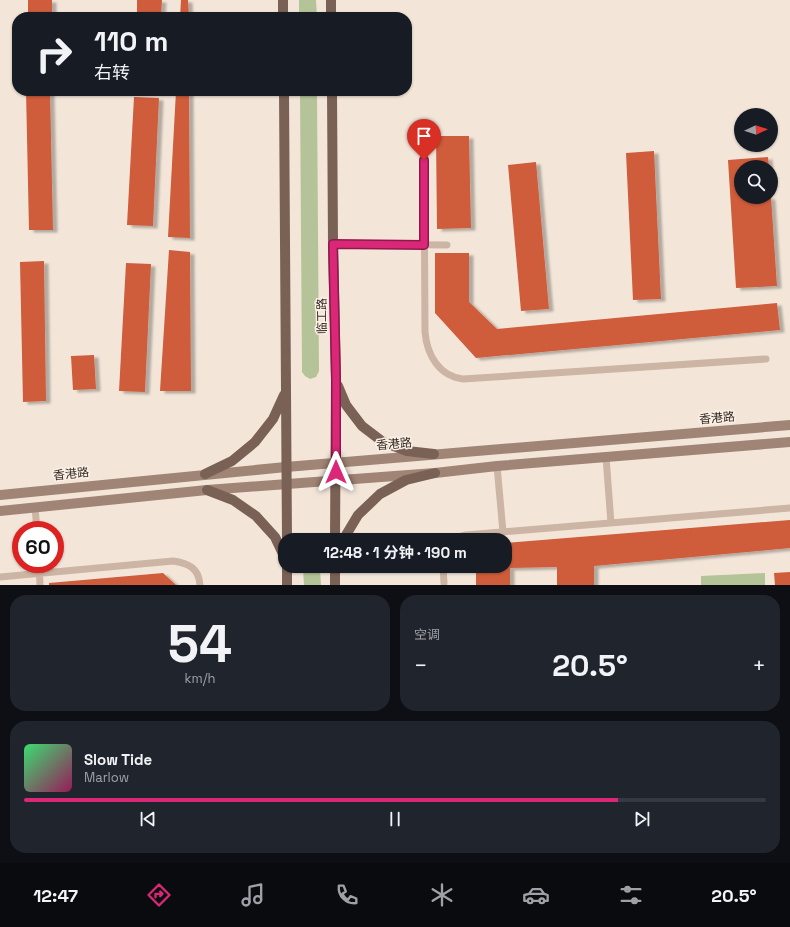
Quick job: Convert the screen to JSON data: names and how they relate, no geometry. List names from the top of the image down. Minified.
{"streets":{"main road":["临工路","香港路"]},"crossings":[["临工路","香港路"]],"north":"right","page":{"turn":["110 m","右转"],"limit":"60","trip":"12:48 · 1 分钟 · 190 m","tile":[["54","km/h"],"空调"],"heat":["−","20.5°","+"],"song":["Slow Tide","Marlow"],"tabs":["12:47","20.5°"]}}
